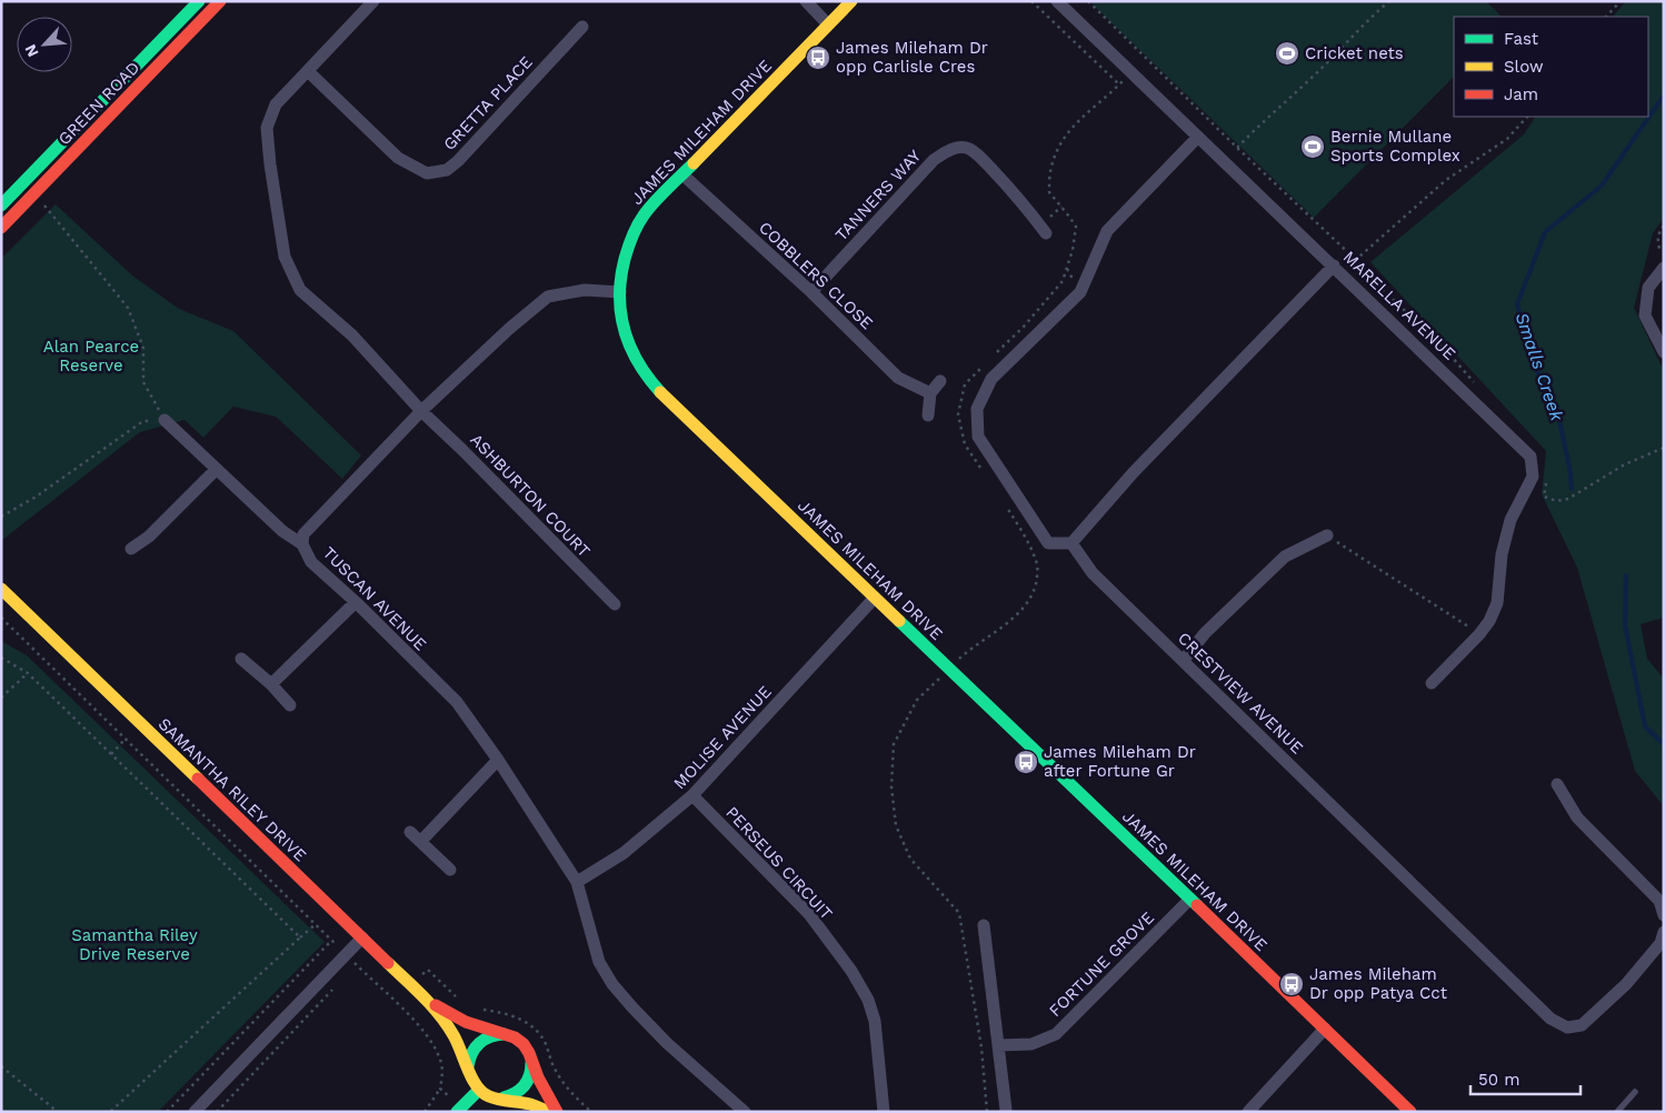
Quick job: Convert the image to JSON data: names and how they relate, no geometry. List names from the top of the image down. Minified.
{"streets":{"main road":["GREEN ROAD","JAMES MILEHAM DRIVE","SAMANTHA RILEY DRIVE"],"street":["GRETTA PLACE","TANNERS WAY","COBBLERS CLOSE","MARELLA AVENUE","ASHBURTON COURT","TUSCAN AVENUE","CRESTVIEW AVENUE","MOLISE AVENUE","PERSEUS CIRCUIT","FORTUNE GROVE"]},"crossings":[["GRETTA PLACE","ASHBURTON COURT"],["JAMES MILEHAM DRIVE","COBBLERS CLOSE"],["JAMES MILEHAM DRIVE","TUSCAN AVENUE"],["JAMES MILEHAM DRIVE","MOLISE AVENUE"],["JAMES MILEHAM DRIVE","FORTUNE GROVE"],["TANNERS WAY","COBBLERS CLOSE"],["ASHBURTON COURT","TUSCAN AVENUE"],["TUSCAN AVENUE","MOLISE AVENUE"],["MOLISE AVENUE","PERSEUS CIRCUIT"]],"water":["Smalls Creek"],"parks":["Alan Pearce Reserve","Samantha Riley Drive Reserve"],"places":{"sports":["Cricket nets","Bernie Mullane Sports Complex"],"bus stop":["James Mileham Dr opp Carlisle Cres","James Mileham Dr after Fortune Gr","James Mileham Dr opp Patya Cct"]},"legend":["Fast","Slow","Jam"],"scale_bar":"50 m","north":"bottom left"}
